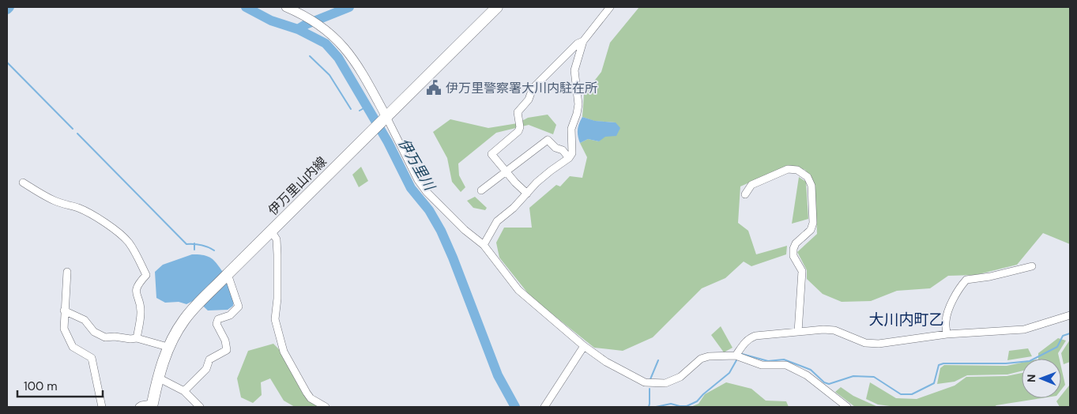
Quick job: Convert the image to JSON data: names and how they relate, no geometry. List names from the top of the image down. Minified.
{"streets":{"main road":["伊万里山内線"]},"districts":["大川内町乙"],"water":["伊万里川"],"places":{"public building":["伊万里警察署大川内駐在所"]},"scale_bar":"100 m","north":"left"}
